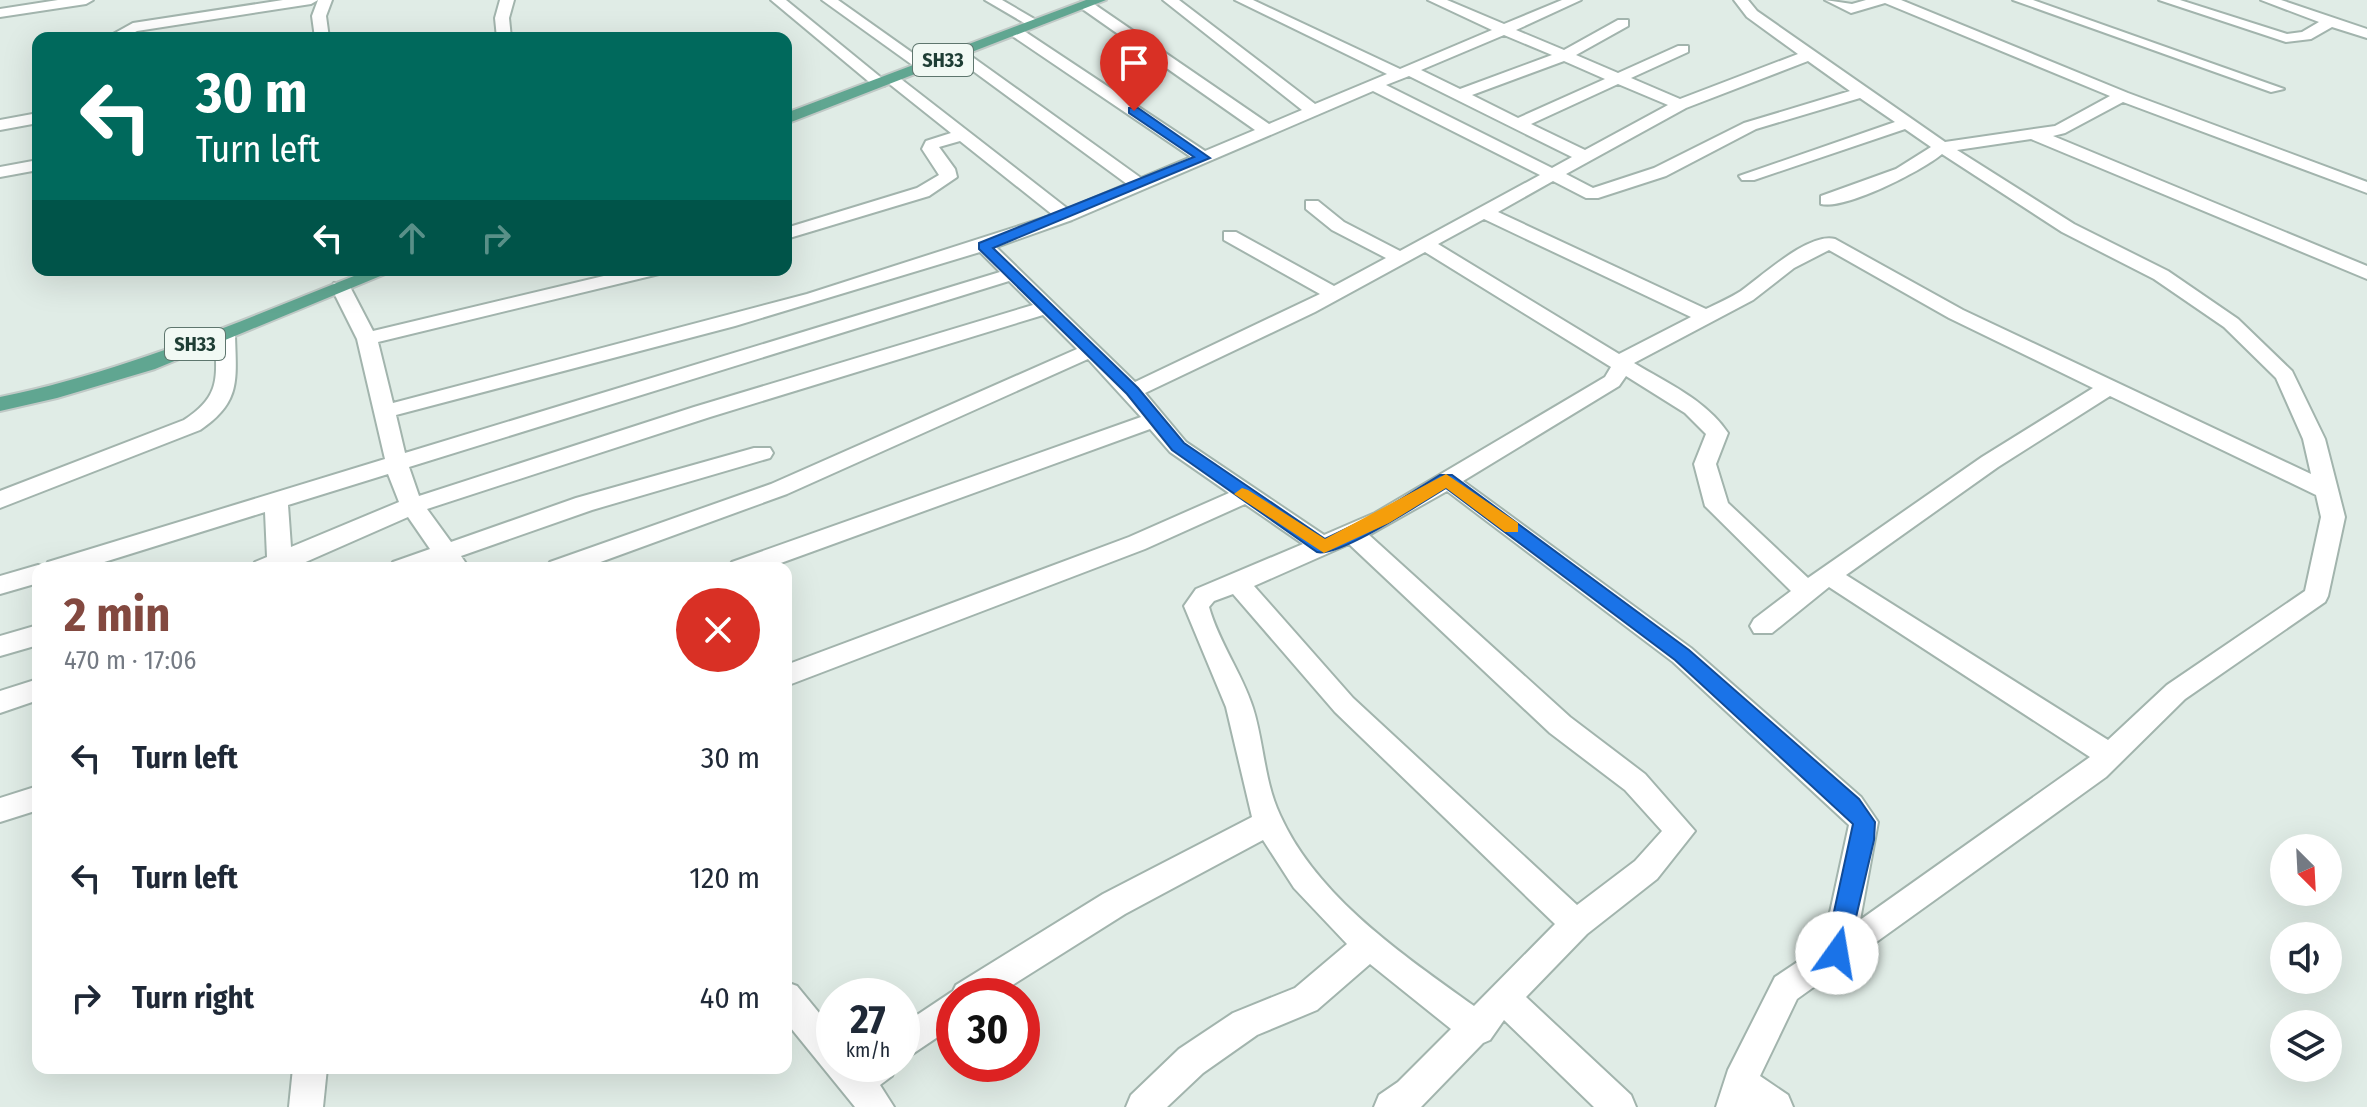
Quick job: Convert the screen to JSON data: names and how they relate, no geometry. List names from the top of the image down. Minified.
{"streets":{"main road":["SH33"]},"north":"bottom right","page":{"turn":["30 m","Turn left"],"heading":["2 min","470 m · 17:06"],"list":[{"name":"Turn left","value":"30 m"},{"name":"Turn left","value":"120 m"},{"name":"Turn right","value":"40 m"}],"speed":"27 km/h","limit":"30"}}
